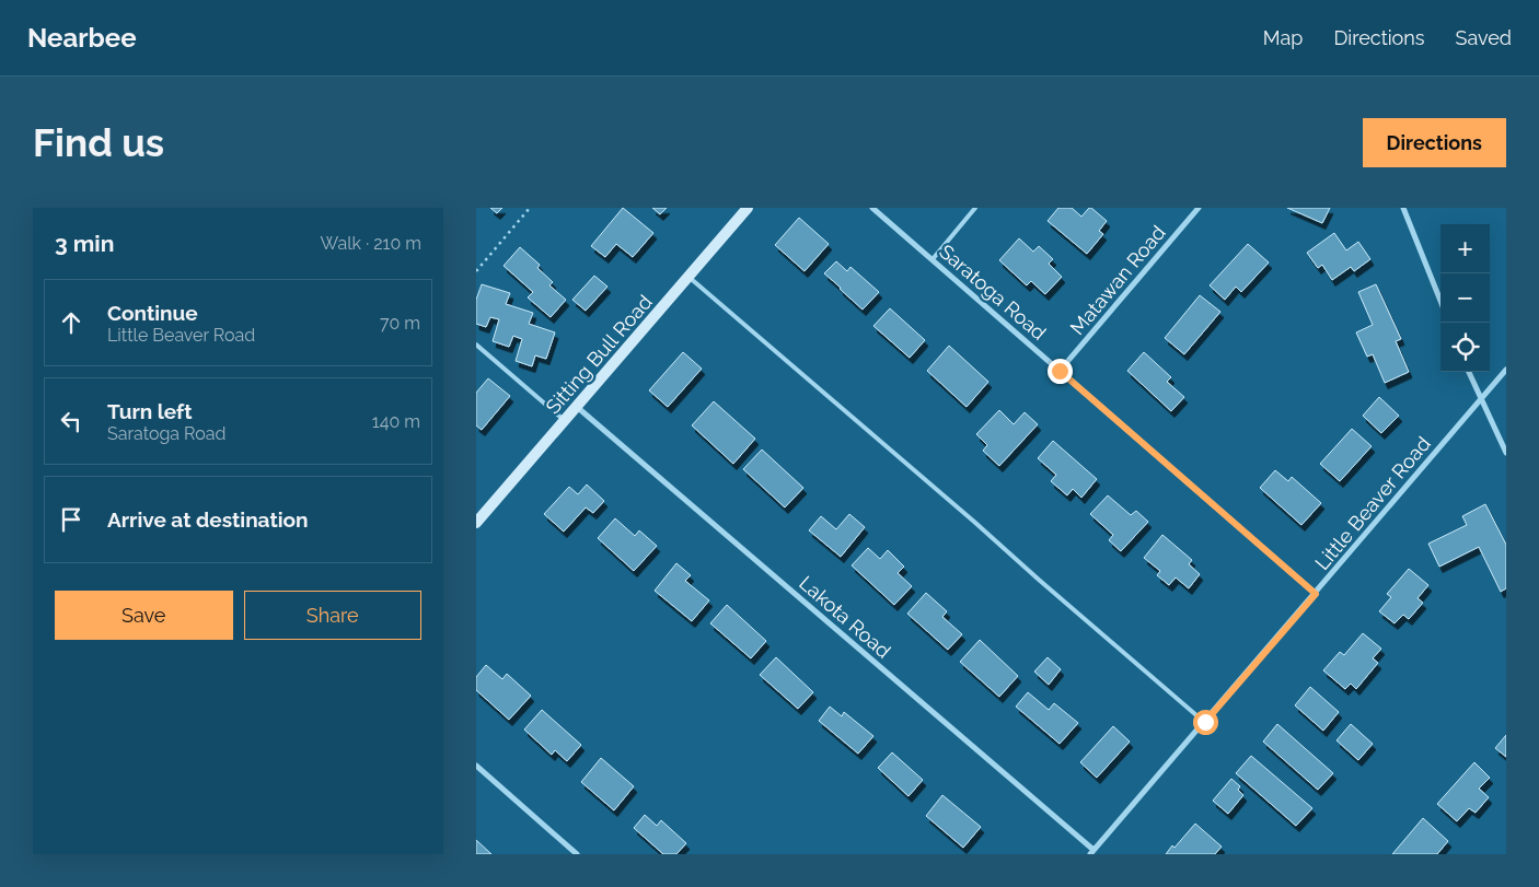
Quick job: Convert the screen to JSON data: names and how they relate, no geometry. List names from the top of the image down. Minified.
{"streets":{"street":["Matawan Road","Saratoga Road","Sitting Bull Road","Little Beaver Road","Lakota Road"]},"crossings":[["Matawan Road","Saratoga Road"],["Saratoga Road","Little Beaver Road"],["Sitting Bull Road","Lakota Road"],["Little Beaver Road","Lakota Road"]],"page":{"header":"Nearbee","nav":["Map","Directions","Saved"],"buttons":["Directions",["Save","Share"]],"title":"Find us","heading":["3 min","Walk · 210 m"],"map_buttons":["+","−"],"list":[["Continue","Little Beaver Road","70 m"],["Turn left","Saratoga Road","140 m"],"Arrive at destination"]}}
